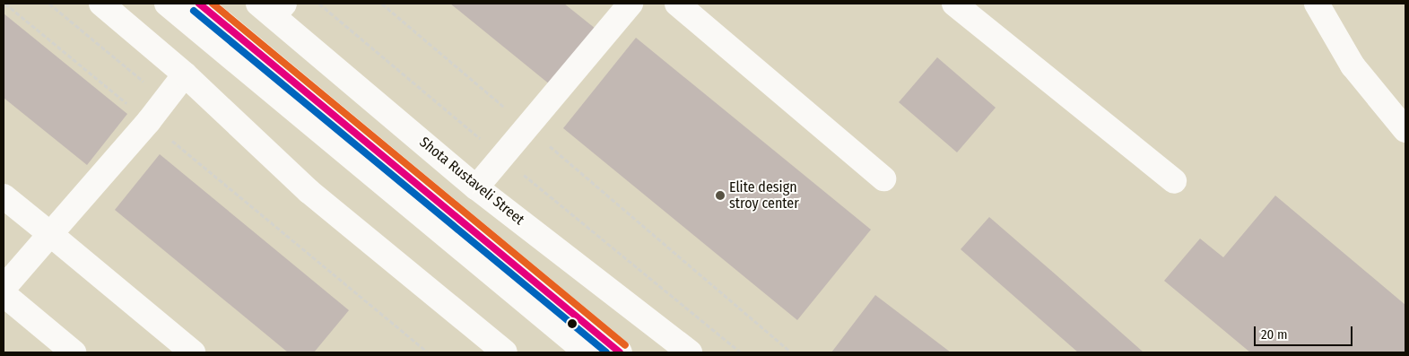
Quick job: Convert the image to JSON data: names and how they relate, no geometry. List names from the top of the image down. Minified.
{"streets":{"main road":["Shota Rustaveli Street"]},"places":["Elite design stroy center"],"scale_bar":"20 m"}
